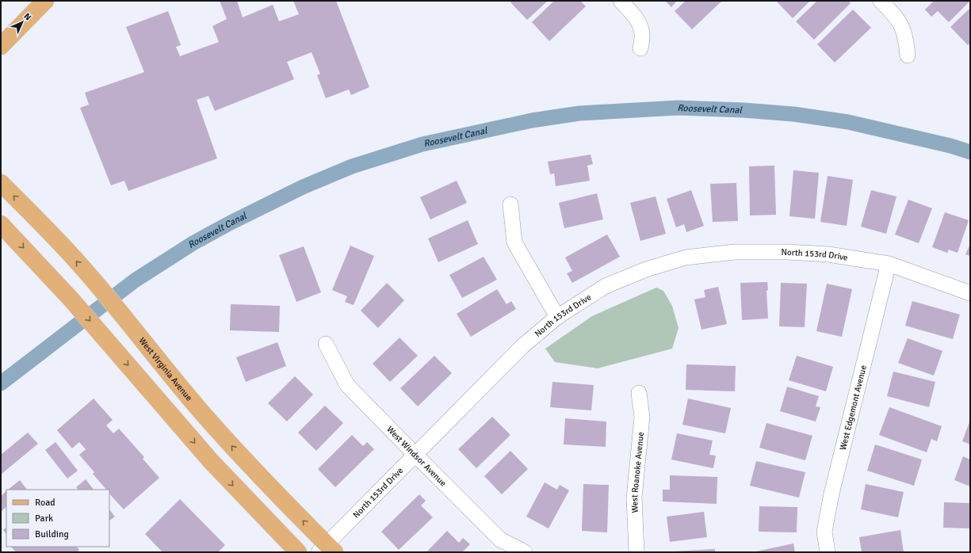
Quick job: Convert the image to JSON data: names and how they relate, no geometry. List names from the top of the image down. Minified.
{"streets":{"main road":["West Virginia Avenue"],"street":["North 153rd Drive","West Edgemont Avenue","West Windsor Avenue","West Roanoke Avenue"]},"crossings":[["North 153rd Drive","West Virginia Avenue"],["North 153rd Drive","West Edgemont Avenue"],["North 153rd Drive","West Windsor Avenue"]],"water":["Roosevelt Canal"],"legend":["Road","Park","Building"],"north":"top right"}
